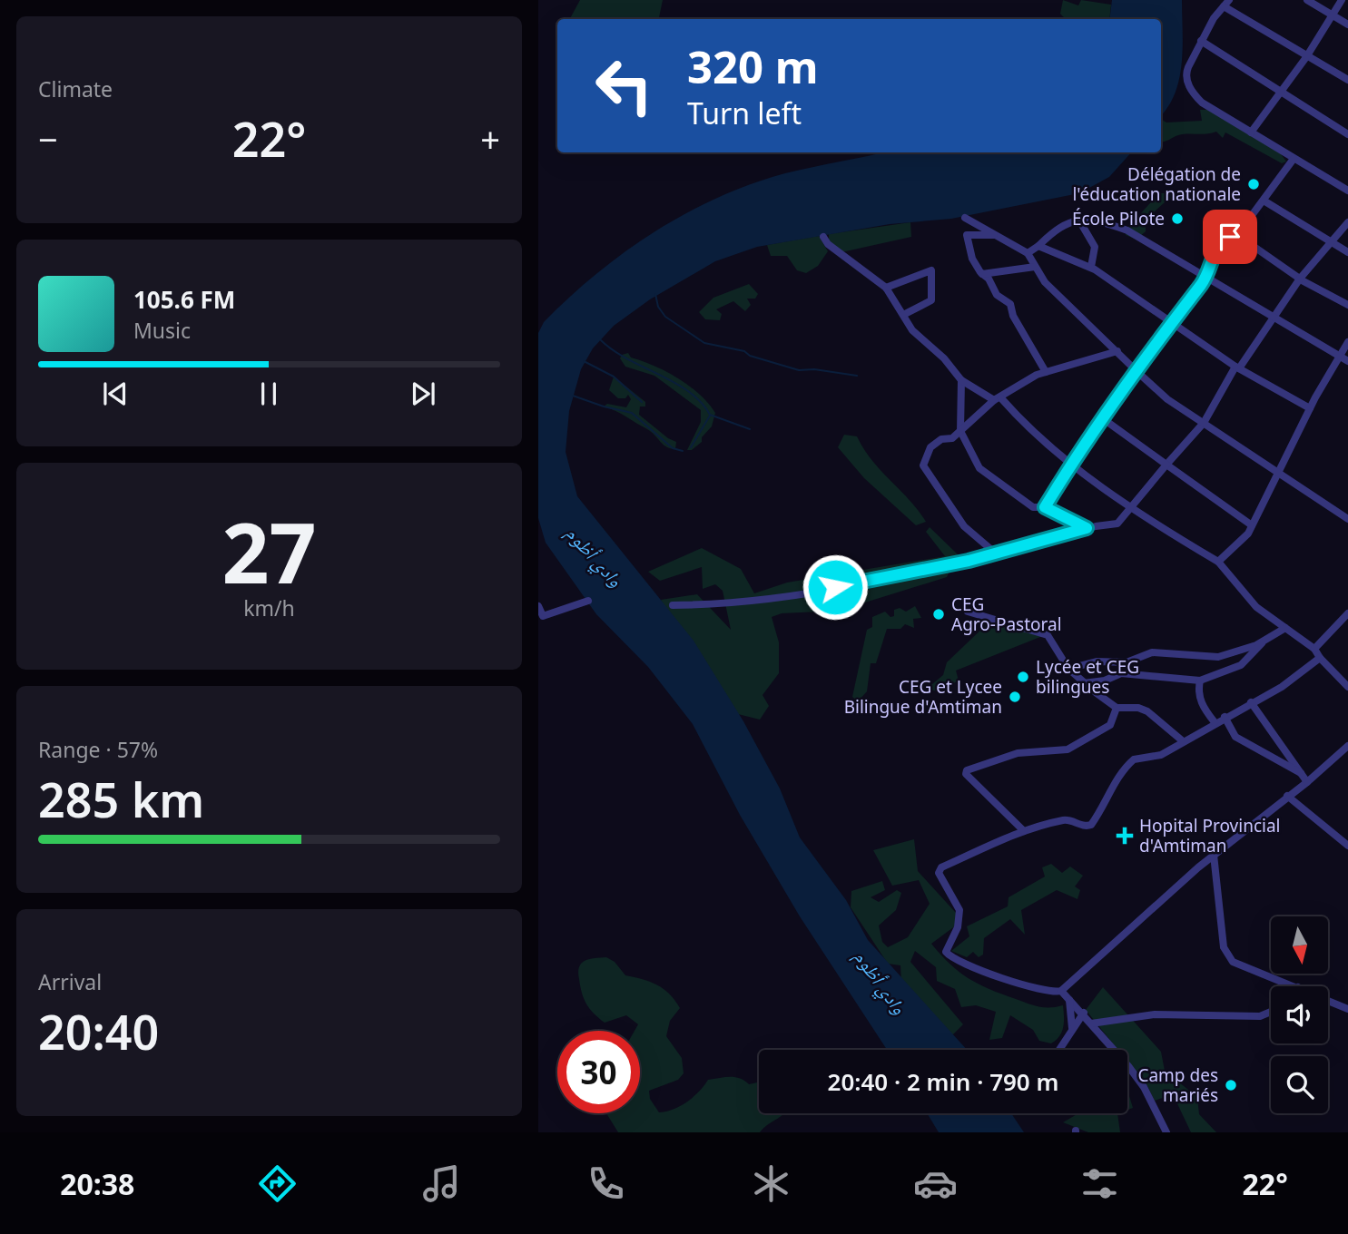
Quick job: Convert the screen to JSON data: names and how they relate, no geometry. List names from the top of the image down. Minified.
{"water":["وادي أظوم"],"places":{"other":["Délégation de l'éducation nationale","École Pilote","CEG Agro-Pastoral","Lycée et CEG bilingues","CEG et Lycee Bilingue d'Amtiman","Camp des mariés"],"health":["Hopital Provincial d'Amtiman"]},"north":"bottom","page":{"tile":["Climate",["27","km/h"],["Range · 57%","285 km"],["Arrival","20:40"]],"turn":["320 m","Turn left"],"heat":["−","22°","+"],"song":["105.6 FM","Music"],"limit":"30","trip":"20:40 · 2 min · 790 m","tabs":["20:38","22°"]}}
